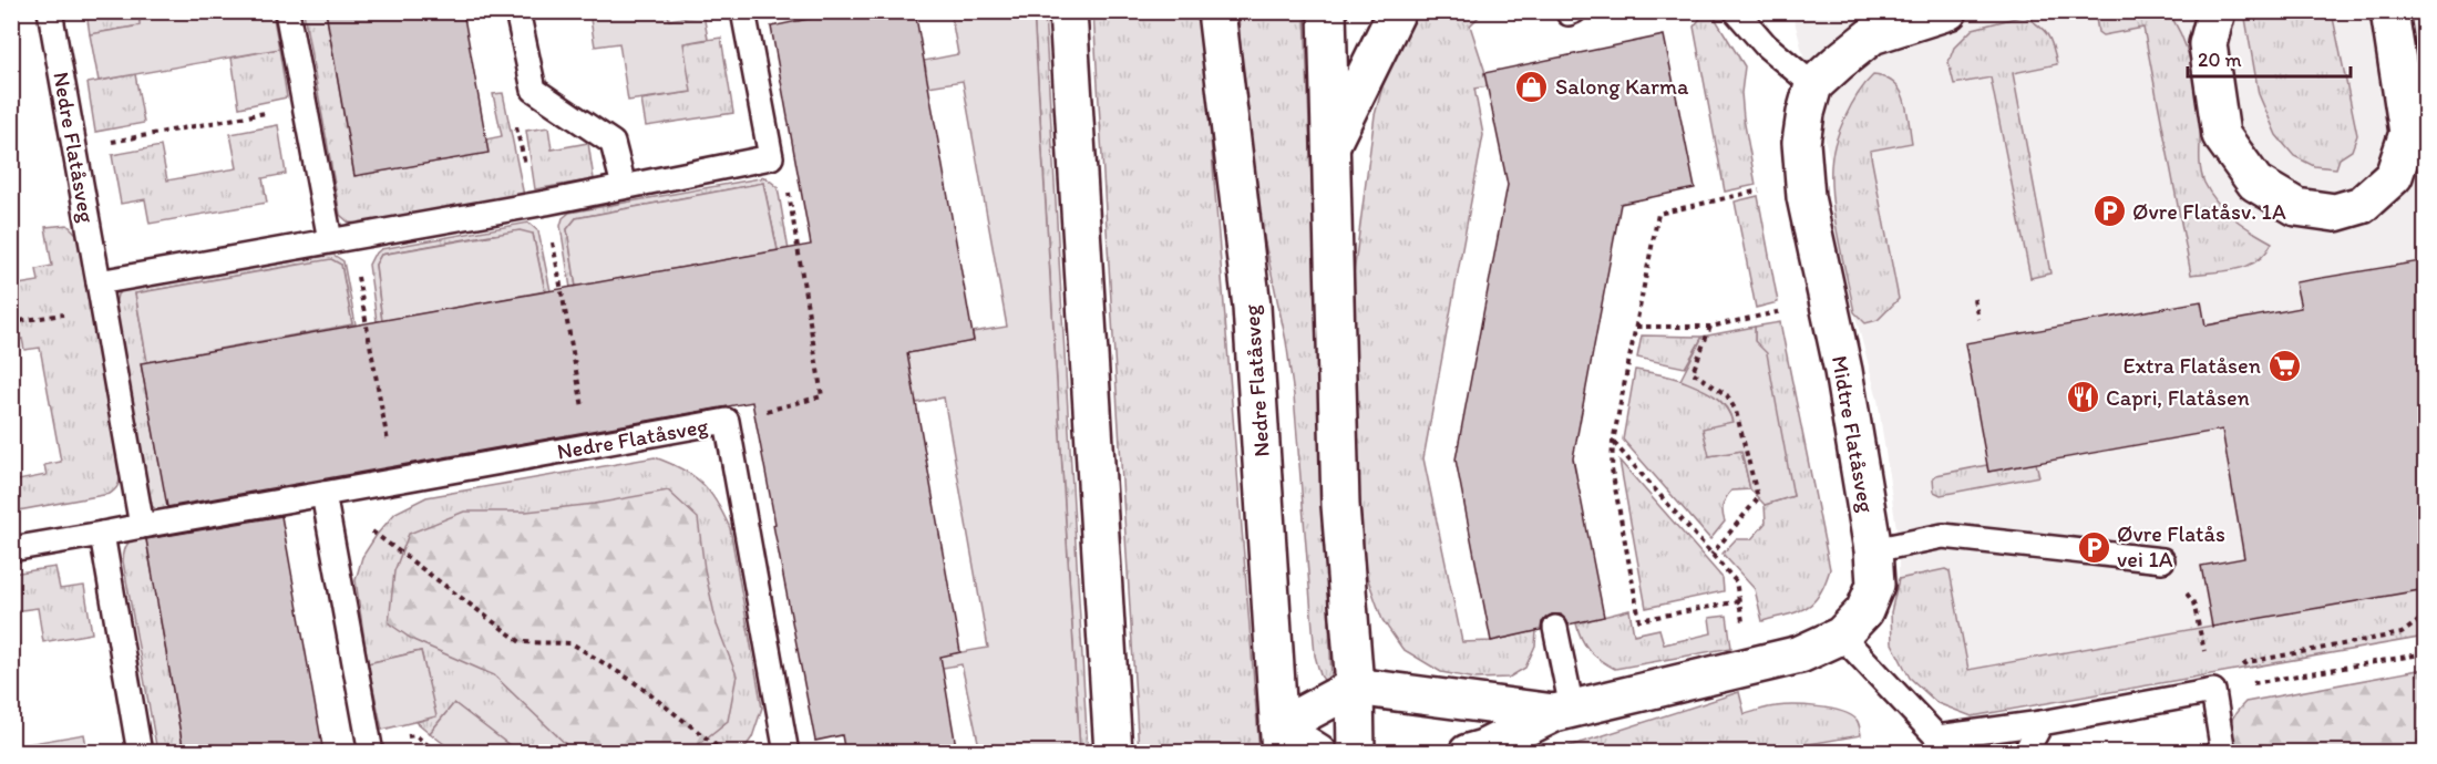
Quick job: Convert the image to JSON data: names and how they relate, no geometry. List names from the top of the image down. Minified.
{"streets":{"street":["Nedre Flatåsveg","Midtre Flatåsveg"]},"places":{"shop":["Salong Karma"],"parking":["Øvre Flatåsv. 1A","Øvre Flatås vei 1A"],"supermarket":["Extra Flatåsen"],"restaurant":["Capri, Flatåsen"]},"scale_bar":"20 m"}
